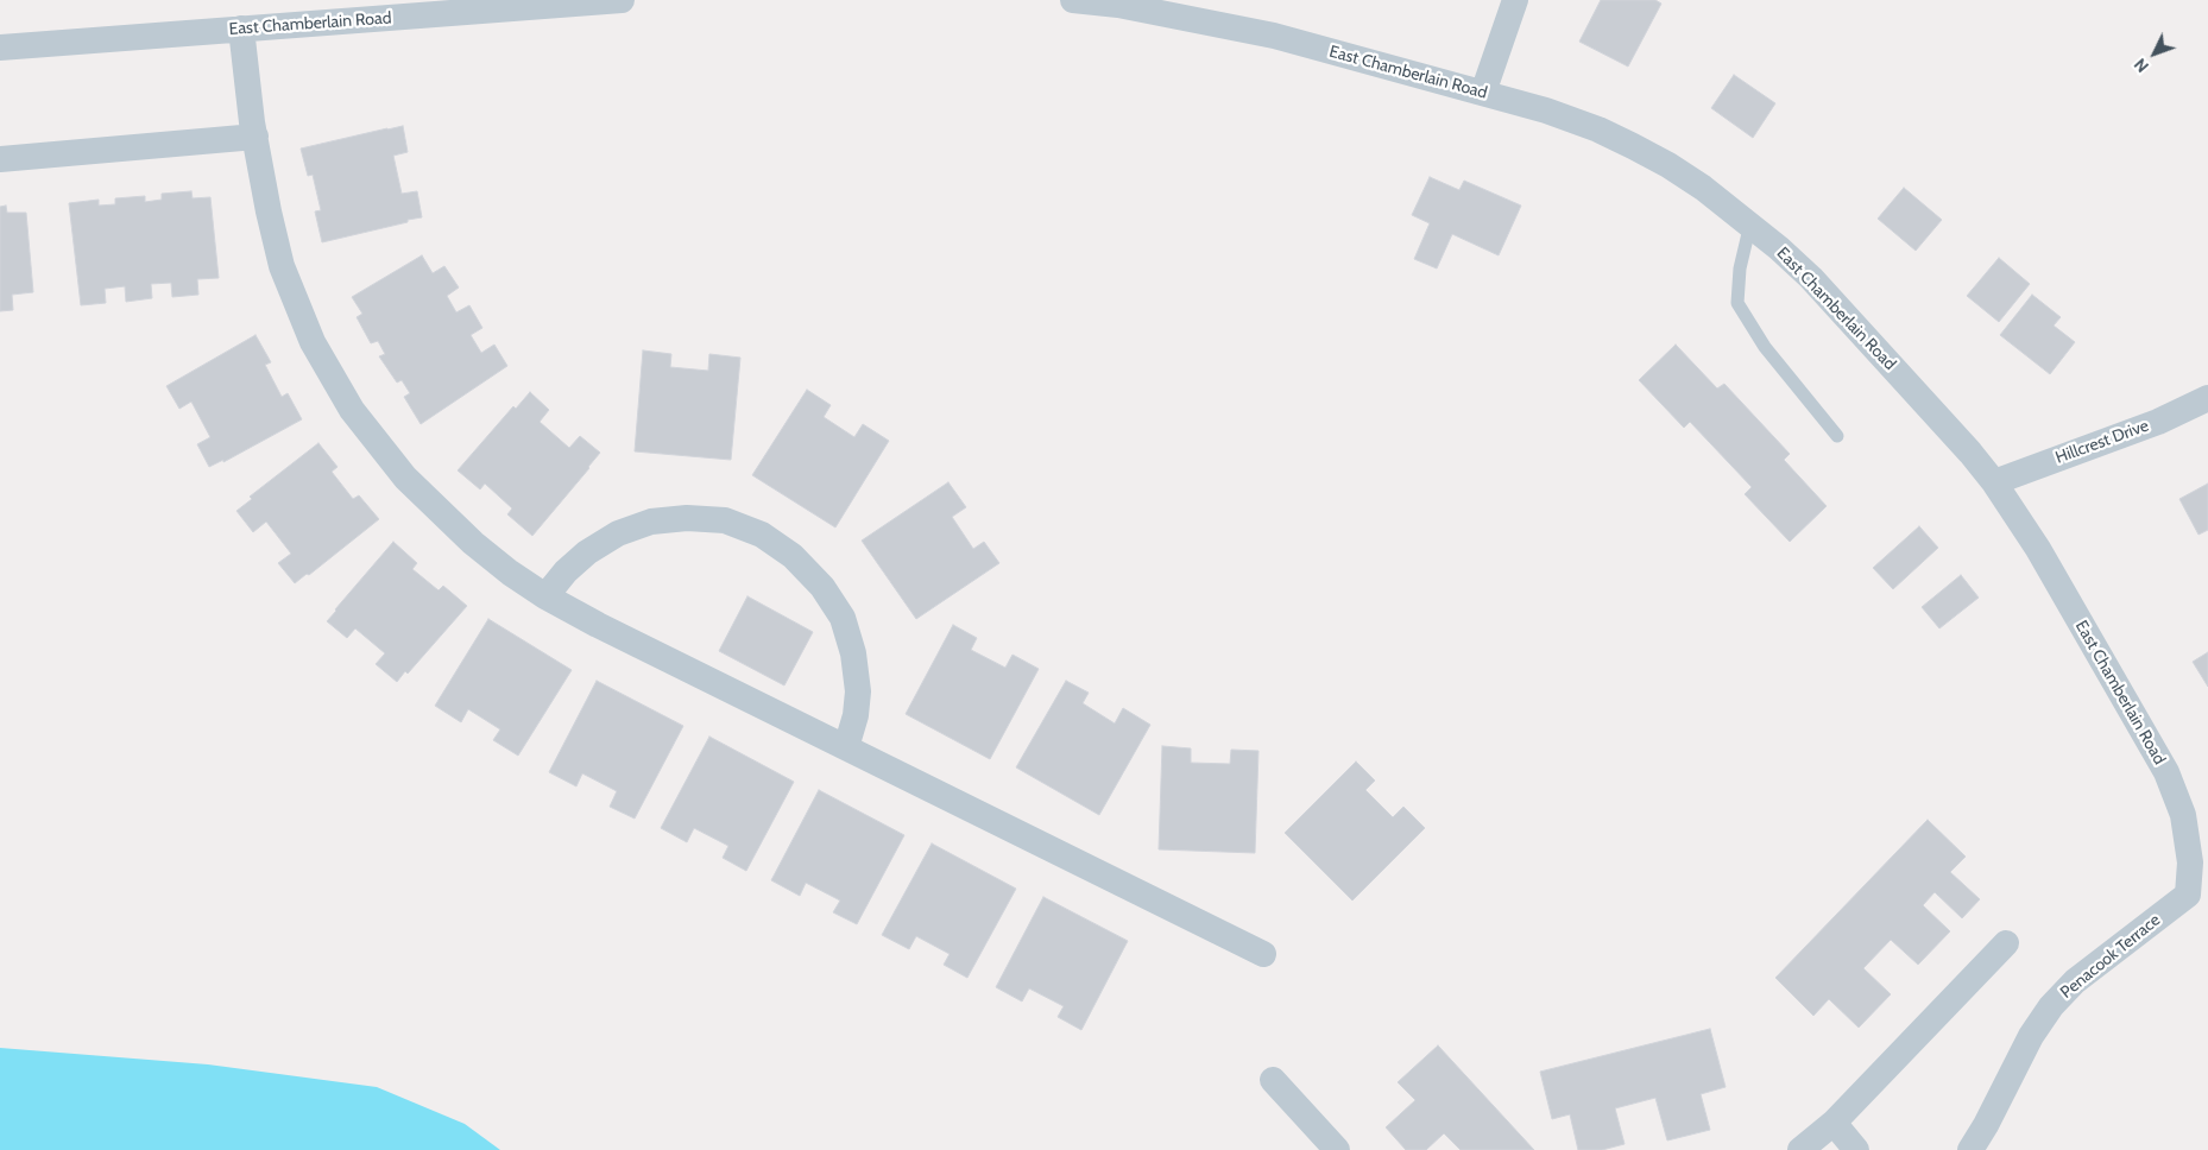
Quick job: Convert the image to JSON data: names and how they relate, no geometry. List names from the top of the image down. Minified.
{"streets":{"street":["East Chamberlain Road","Hillcrest Drive","Penacook Terrace"]},"crossings":[["East Chamberlain Road","Hillcrest Drive"],["East Chamberlain Road","Penacook Terrace"]],"north":"bottom left"}
